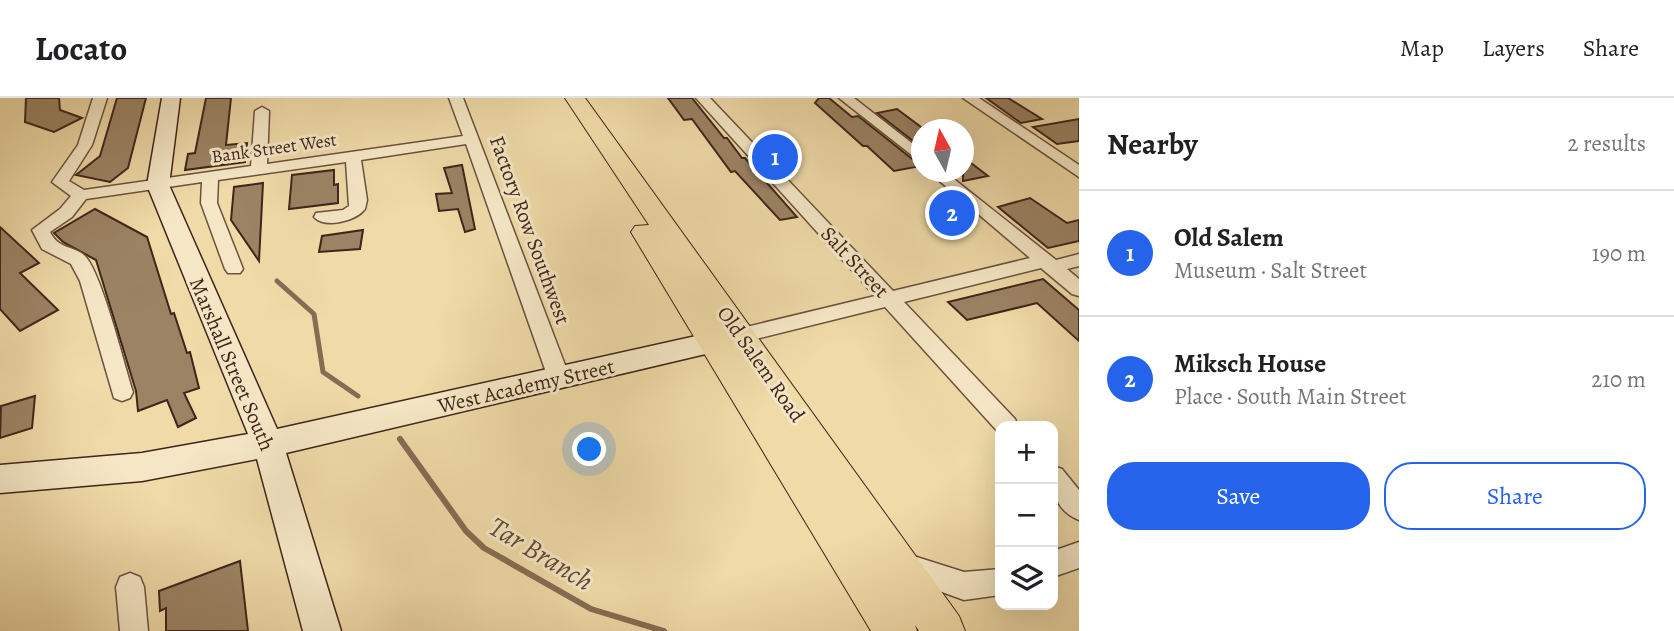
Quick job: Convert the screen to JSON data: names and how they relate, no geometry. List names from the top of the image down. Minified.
{"streets":{"main road":["Marshall Street South","Old Salem Road","West Academy Street"],"street":["Bank Street West","Factory Row Southwest","Salt Street"]},"crossings":[["Bank Street West","Factory Row Southwest"],["Bank Street West","Marshall Street South"],["Factory Row Southwest","West Academy Street"],["Salt Street","West Academy Street"],["Marshall Street South","West Academy Street"],["Old Salem Road","West Academy Street"]],"water":["Tar Branch"],"north":"top","page":{"header":"Locato","nav":["Map","Layers","Share"],"heading":["Nearby","2 results"],"pins":["1","2"],"list":[{"mark":"1","name":"Old Salem","note":"Museum · Salt Street","value":"190 m"},{"mark":"2","name":"Miksch House","note":"Place · South Main Street","value":"210 m"}],"map_buttons":["+","−"],"buttons":["Save","Share"]}}
